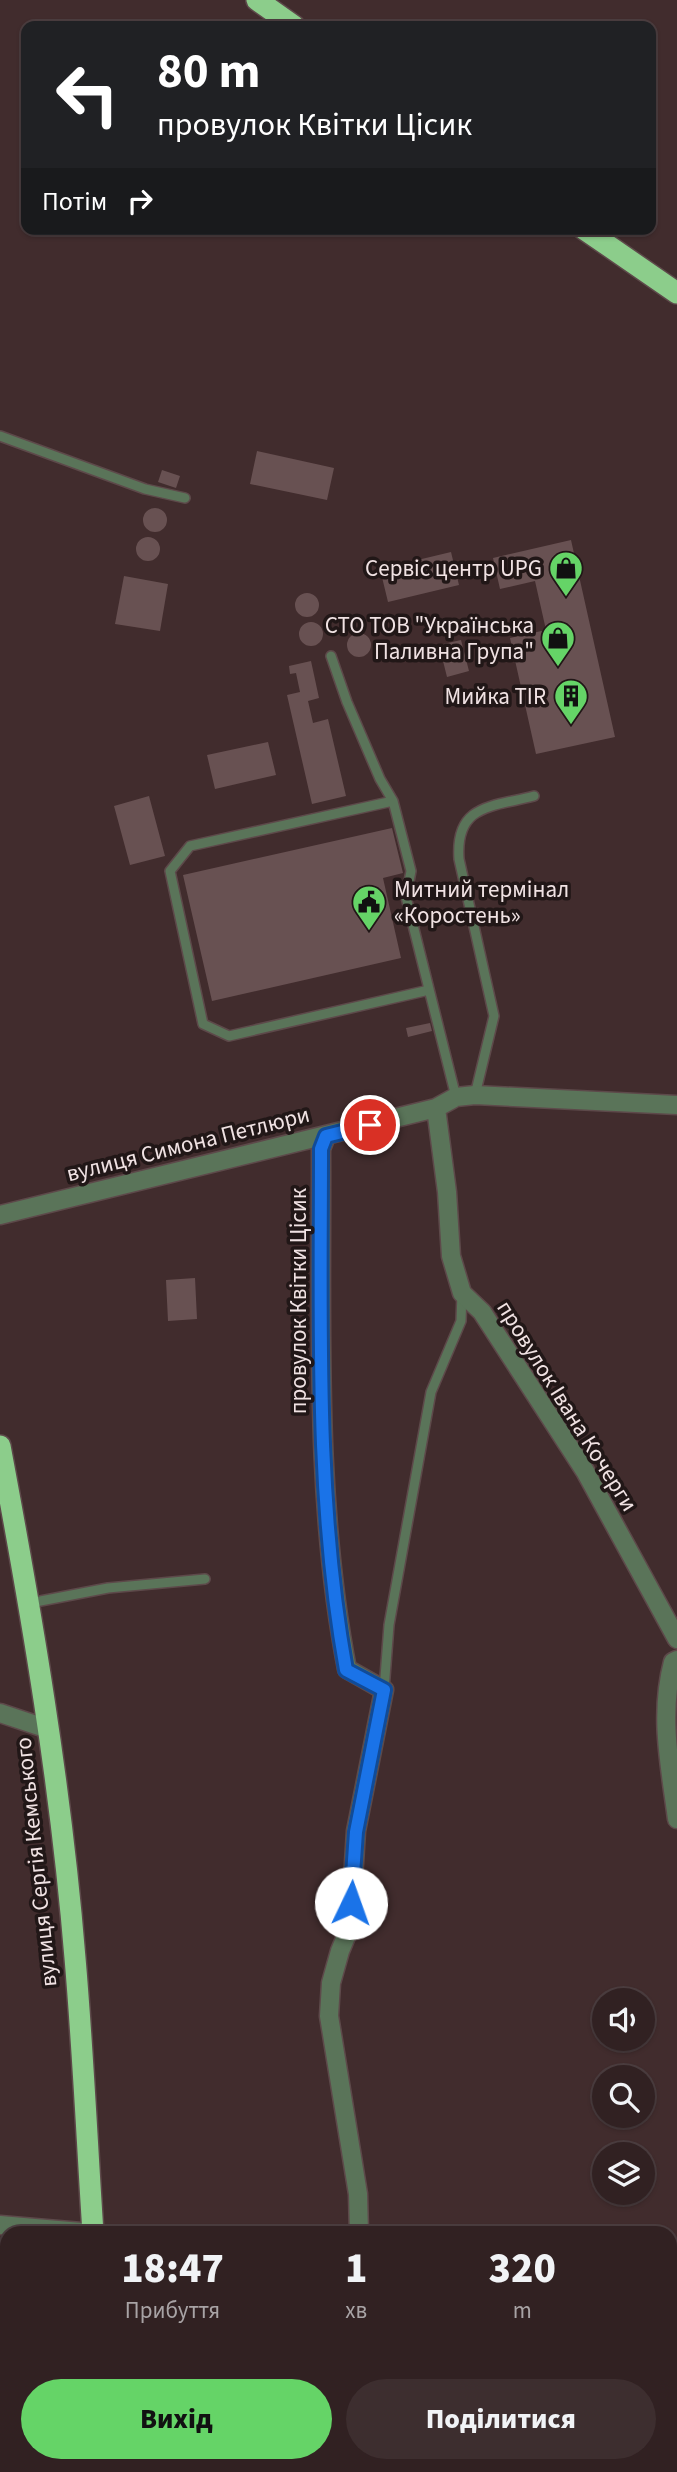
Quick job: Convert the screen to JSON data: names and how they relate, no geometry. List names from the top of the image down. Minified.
{"streets":{"highway":["вулиця Сергія Кемського"],"street":["вулиця Симона Петлюри","провулок Квітки Цісик","провулок Івана Кочерги"]},"crossings":[["вулиця Симона Петлюри","провулок Квітки Цісик"],["вулиця Симона Петлюри","провулок Івана Кочерги"]],"places":{"shop":["Сервіс центр UPG","СТО ТОВ \"Українська Паливна Група\""],"building":["Мийка TIR"],"public building":["Митний термінал «Коростень»"]},"page":{"turn":["80 m","провулок Квітки Цісик"],"then":"Потім","eta":["18:47","Прибуття","1","хв","320","m"],"buttons":["Вихід","Поділитися"]}}
